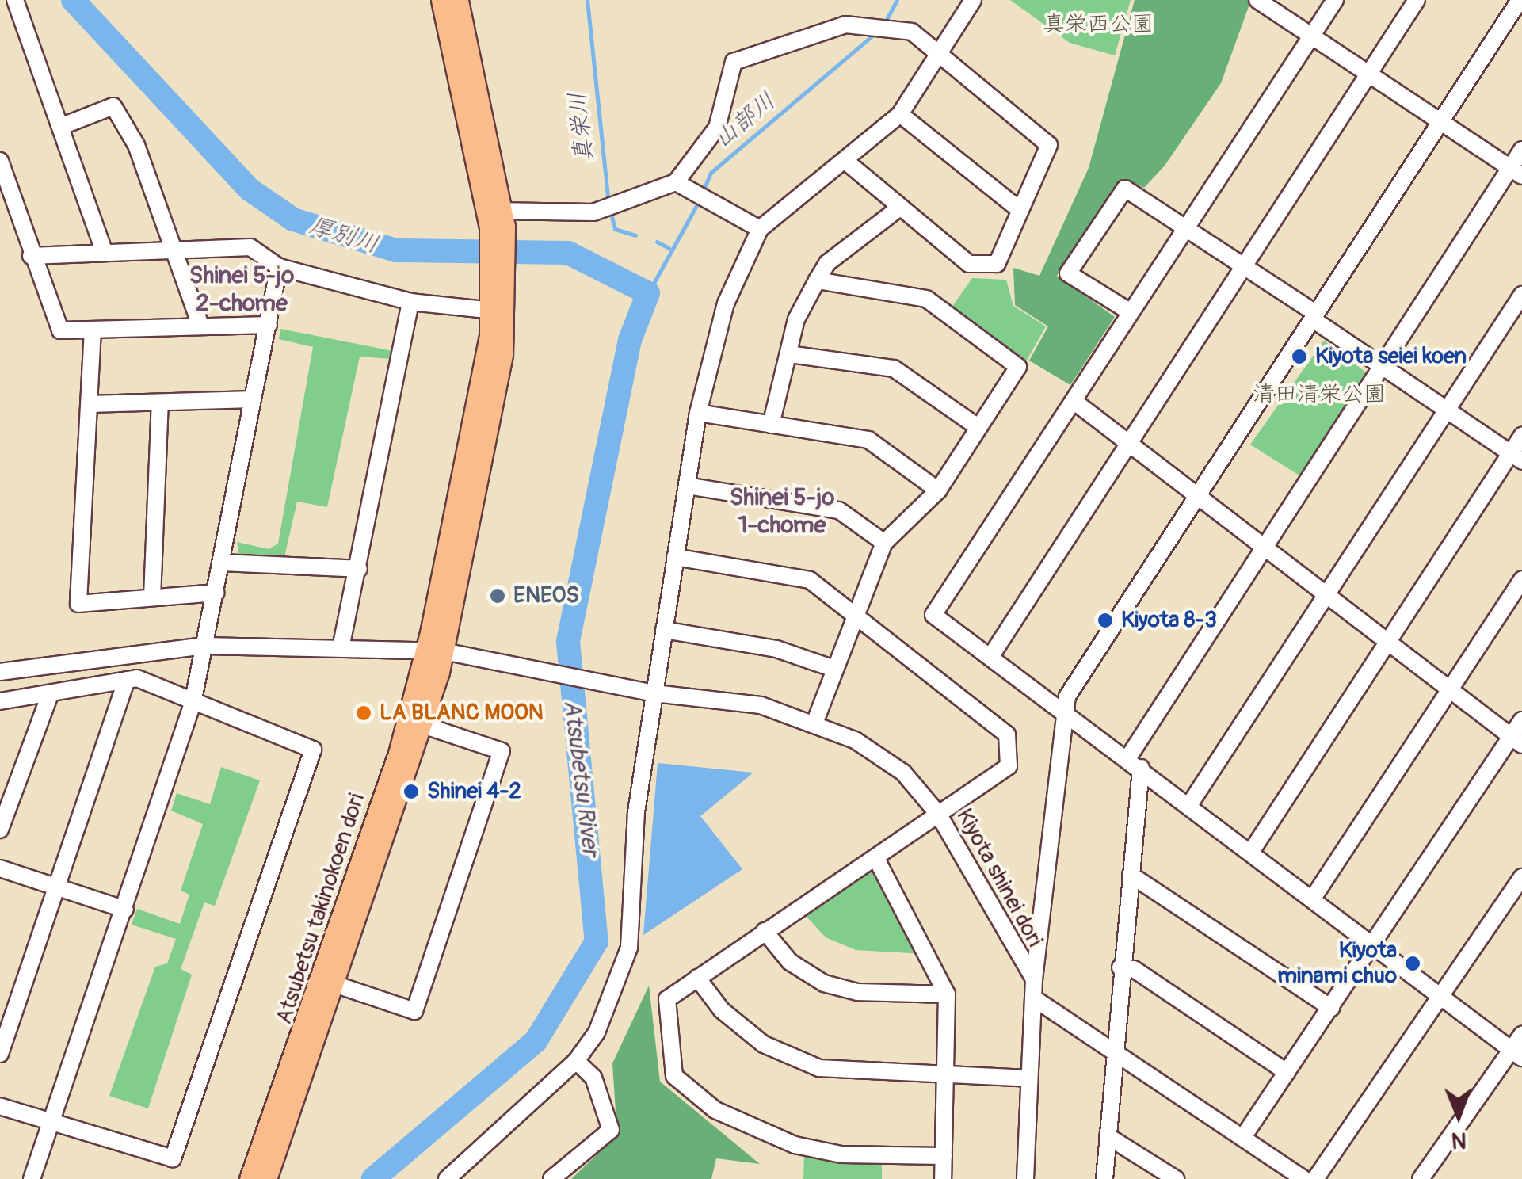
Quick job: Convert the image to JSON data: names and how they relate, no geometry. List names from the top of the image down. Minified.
{"streets":{"main road":["Atsubetsu takinokoen dori"],"street":["Kiyota shinei dori"]},"crossings":[["Kiyota shinei dori","Atsubetsu takinokoen dori"]],"districts":["Shinei 5-jo 2-chome","Shinei 5-jo 1-chome"],"water":["山部川","真栄川","厚別川","Atsubetsu River"],"parks":["真栄西公園","清田清栄公園"],"places":["Kiyota seiei koen","ENEOS","Kiyota 8-3","LA BLANC MOON","Shinei 4-2","Kiyota minami chuo"],"north":"bottom"}
